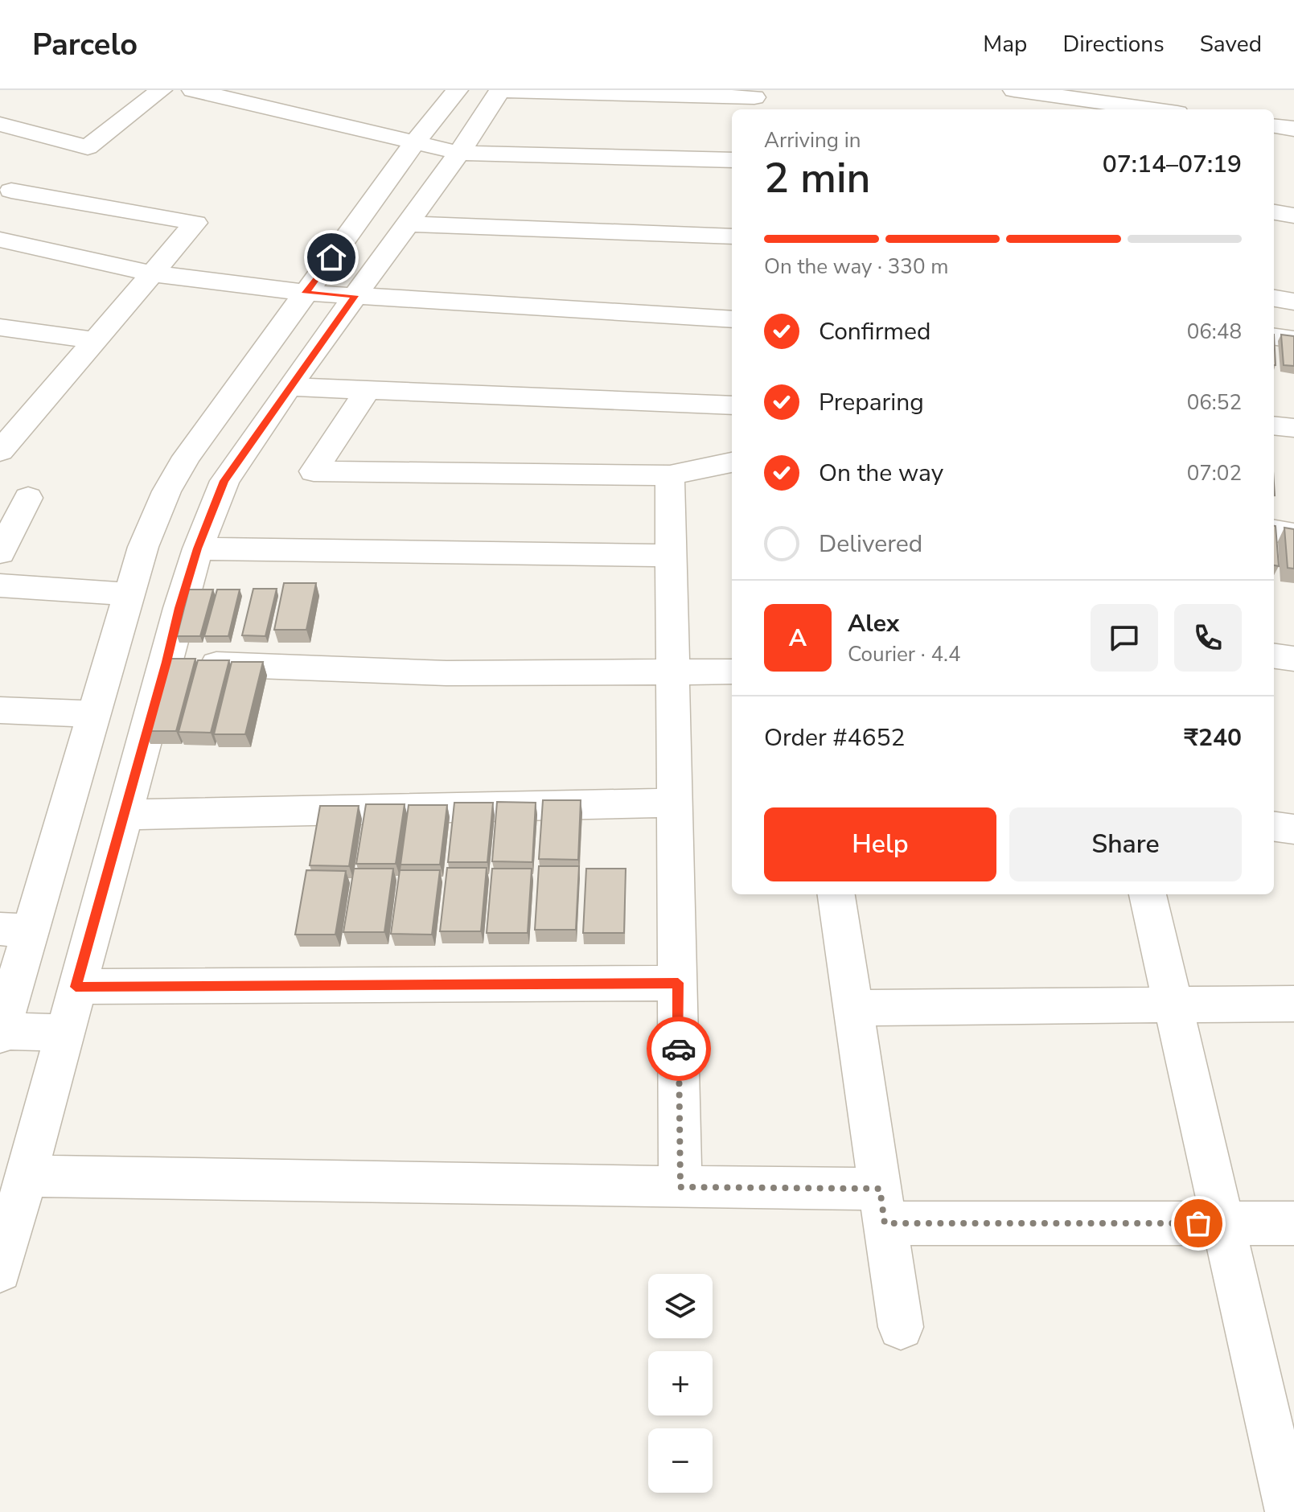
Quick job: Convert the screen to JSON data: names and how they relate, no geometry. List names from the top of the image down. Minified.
{"page":{"header":"Parcelo","nav":["Map","Directions","Saved"],"heading":["2 min","Arriving in","07:14–07:19"],"panel":["Alex","Courier · 4.4","Order #4652","₹240"],"bar":"On the way · 330 m","list":[["Confirmed","06:48"],["Preparing","06:52"],["On the way","07:02"],"Delivered"],"round":"A","buttons":["Help","Share"],"map_buttons":["+","−"]}}
